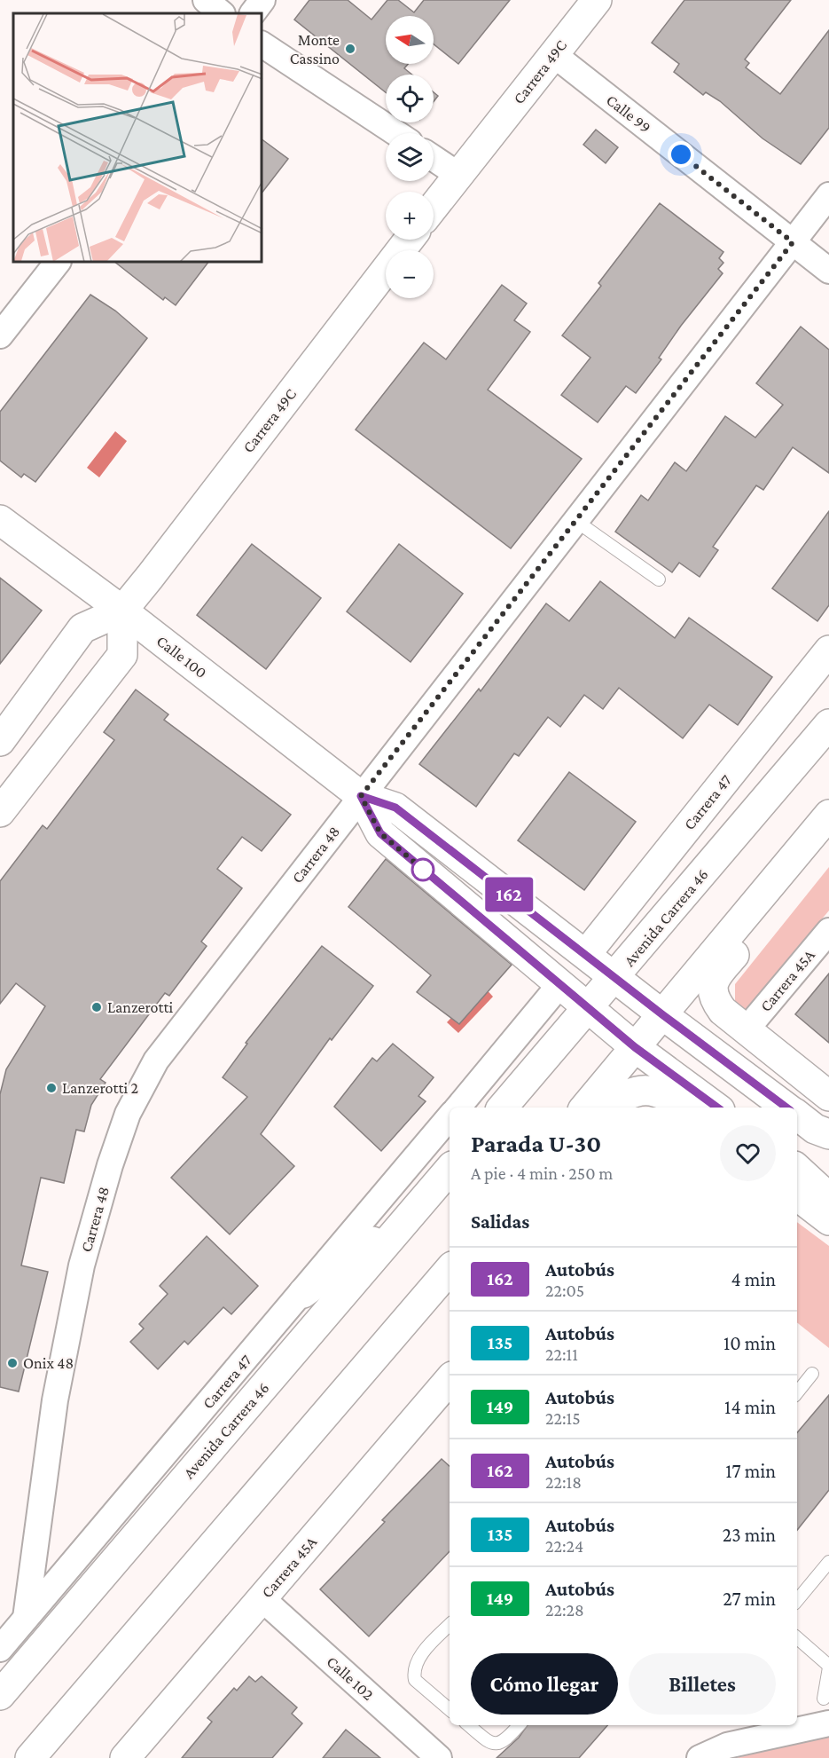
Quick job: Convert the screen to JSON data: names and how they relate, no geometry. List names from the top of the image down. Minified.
{"streets":{"street":["Carrera 49C","Calle 99","Calle 100","Carrera 47","Carrera 48","Avenida Carrera 46","Carrera 45A","Calle 102"]},"crossings":[["Carrera 49C","Calle 99"],["Carrera 49C","Calle 100"],["Calle 99","Carrera 48"],["Calle 100","Carrera 47"],["Calle 100","Carrera 48"],["Calle 100","Avenida Carrera 46"],["Carrera 47","Carrera 48"],["Carrera 45A","Calle 102"]],"places":["Monte Cassino","Lanzerotti","Lanzerotti 2","Onix 48"],"lines":["bus line 162"],"north":"left","page":{"on_map":"162","map_buttons":["+","−"],"heading":[["Parada U-30","A pie · 4 min · 250 m"],"Salidas"],"list":[{"mark":"162","name":"Autobús","note":"22:05","value":"4 min"},{"mark":"135","name":"Autobús","note":"22:11","value":"10 min"},{"mark":"149","name":"Autobús","note":"22:15","value":"14 min"},{"mark":"162","name":"Autobús","note":"22:18","value":"17 min"},{"mark":"135","name":"Autobús","note":"22:24","value":"23 min"},{"mark":"149","name":"Autobús","note":"22:28","value":"27 min"}],"buttons":["Cómo llegar","Billetes"]}}
